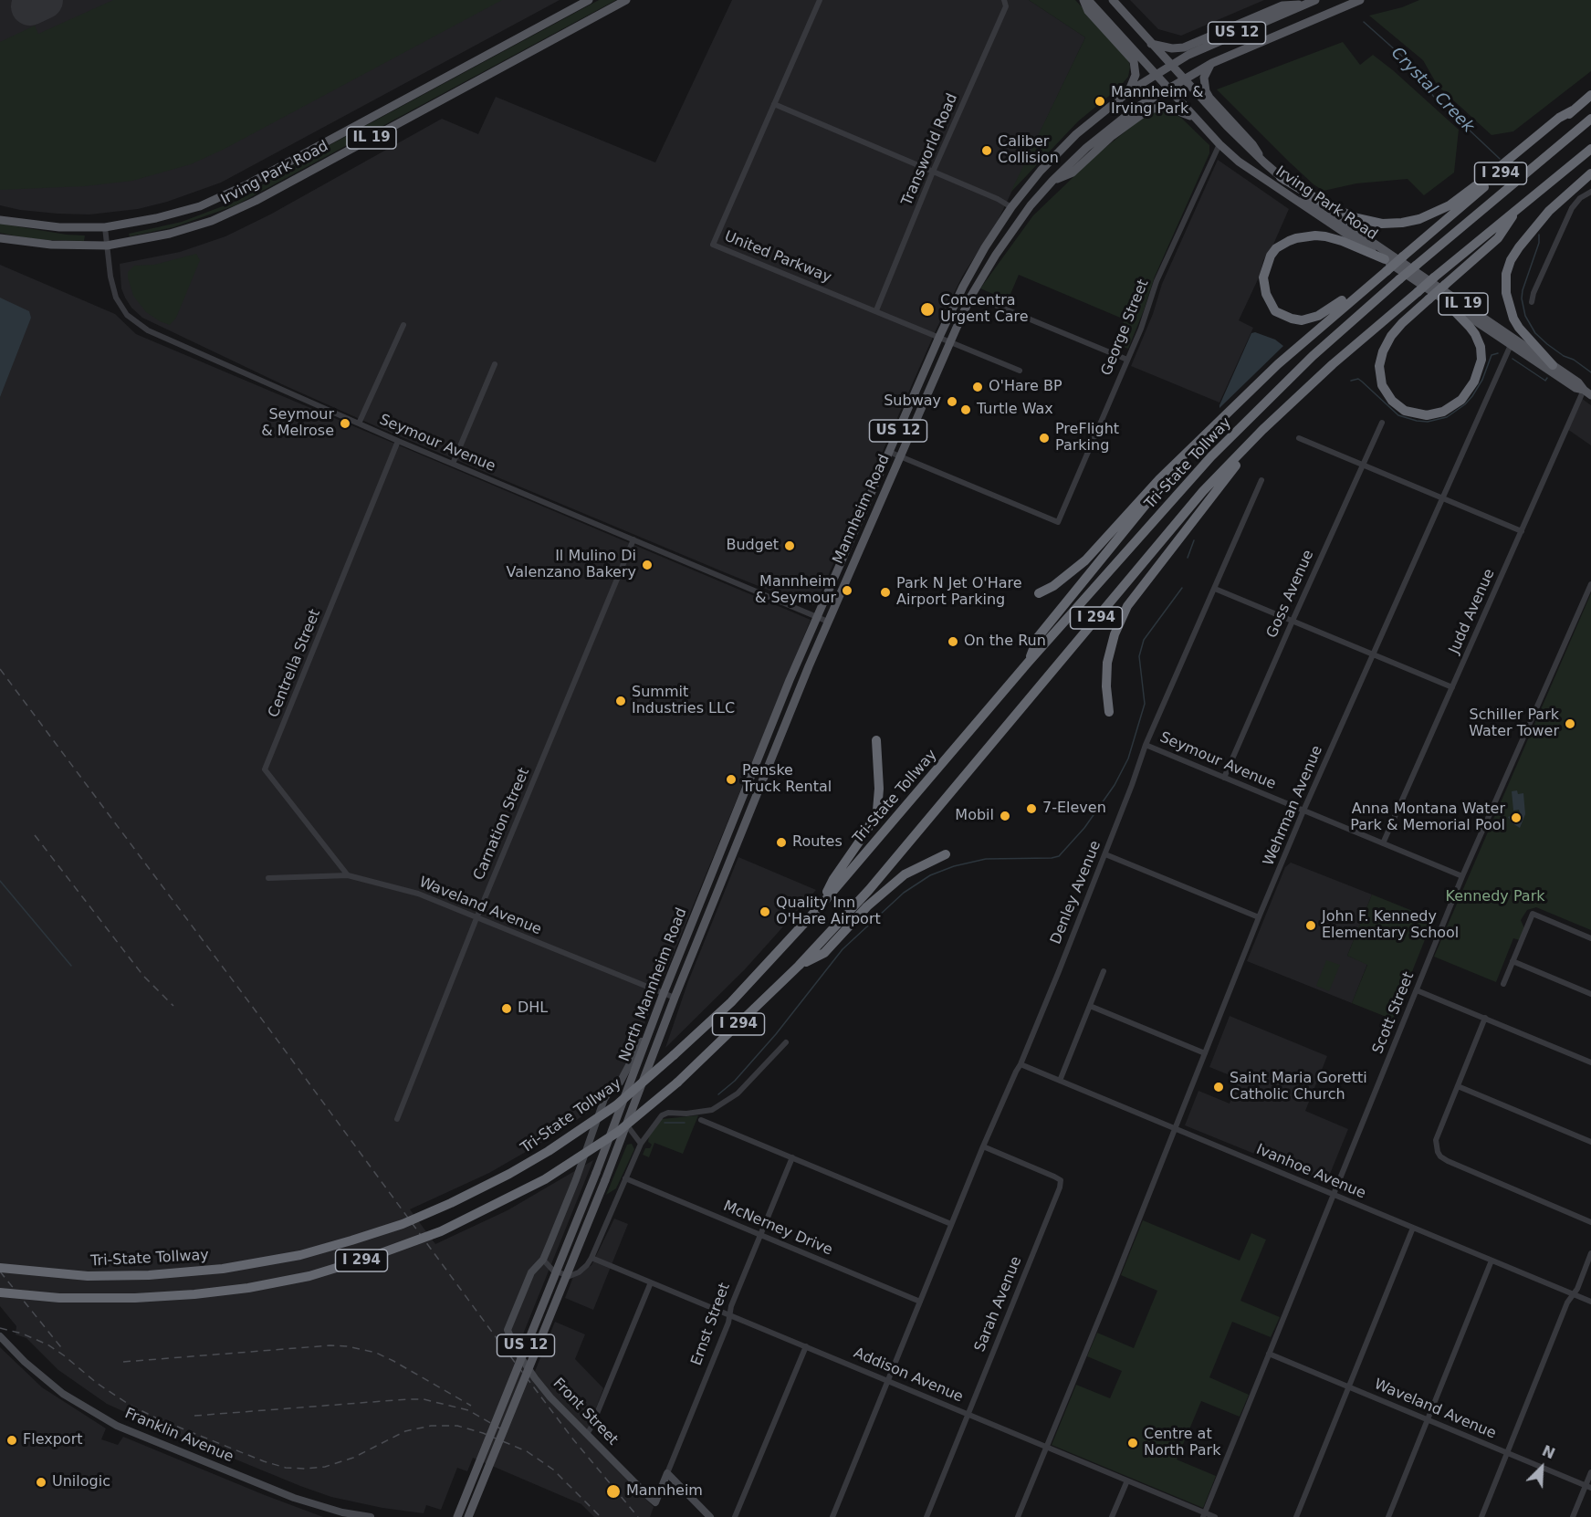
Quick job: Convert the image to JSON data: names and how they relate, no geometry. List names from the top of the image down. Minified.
{"streets":{"highway":["I 294","Tri-State Tollway"],"main road":["US 12","IL 19","Irving Park Road","Mannheim Road","North Mannheim Road"],"street":["Transworld Road","United Parkway","George Street","Seymour Avenue","Goss Avenue","Judd Avenue","Centrella Street","Wehrman Avenue","Carnation Street","Denley Avenue","Waveland Avenue","Scott Street","Ivanhoe Avenue","McNerney Drive","Sarah Avenue","Ernst Street","Addison Avenue","Front Street","Franklin Avenue"]},"crossings":[["Transworld Road","United Parkway"],["Irving Park Road","I 294"],["Irving Park Road","George Street"],["Irving Park Road","Seymour Avenue"],["Irving Park Road","Mannheim Road"],["Irving Park Road","Judd Avenue"],["Irving Park Road","Wehrman Avenue"],["I 294","Tri-State Tollway"],["United Parkway","Mannheim Road"],["George Street","Mannheim Road"],["Seymour Avenue","Mannheim Road"],["Seymour Avenue","Goss Avenue"],["Seymour Avenue","Judd Avenue"],["Seymour Avenue","Centrella Street"],["Seymour Avenue","Wehrman Avenue"],["Seymour Avenue","Carnation Street"],["Seymour Avenue","Denley Avenue"],["Seymour Avenue","North Mannheim Road"],["Seymour Avenue","Scott Street"],["Mannheim Road","North Mannheim Road"],["Centrella Street","Waveland Avenue"],["Wehrman Avenue","Ivanhoe Avenue"],["Wehrman Avenue","Addison Avenue"],["Carnation Street","Waveland Avenue"],["Denley Avenue","Ivanhoe Avenue"],["Denley Avenue","McNerney Drive"],["Denley Avenue","Sarah Avenue"],["Denley Avenue","Addison Avenue"],["Waveland Avenue","North Mannheim Road"],["Waveland Avenue","Scott Street"],["Scott Street","Ivanhoe Avenue"],["Scott Street","Addison Avenue"],["McNerney Drive","Ernst Street"],["Sarah Avenue","Addison Avenue"],["Ernst Street","Addison Avenue"],["Ernst Street","Front Street"]],"water":["Crystal Creek"],"parks":["Kennedy Park"],"places":["Mannheim & Irving Park","Caliber Collision","Concentra Urgent Care","O'Hare BP","Subway","Turtle Wax","Seymour & Melrose","PreFlight Parking","Budget","Il Mulino Di Valenzano Bakery","Mannheim & Seymour","Park N Jet O'Hare Airport Parking","On the Run","Summit Industries LLC","Schiller Park Water Tower","Penske Truck Rental","7-Eleven","Mobil","Anna Montana Water Park & Memorial Pool","Routes","Quality Inn O'Hare Airport","John F. Kennedy Elementary School","DHL","Saint Maria Goretti Catholic Church","Flexport","Centre at North Park","Unilogic","Mannheim"],"north":"top right"}
